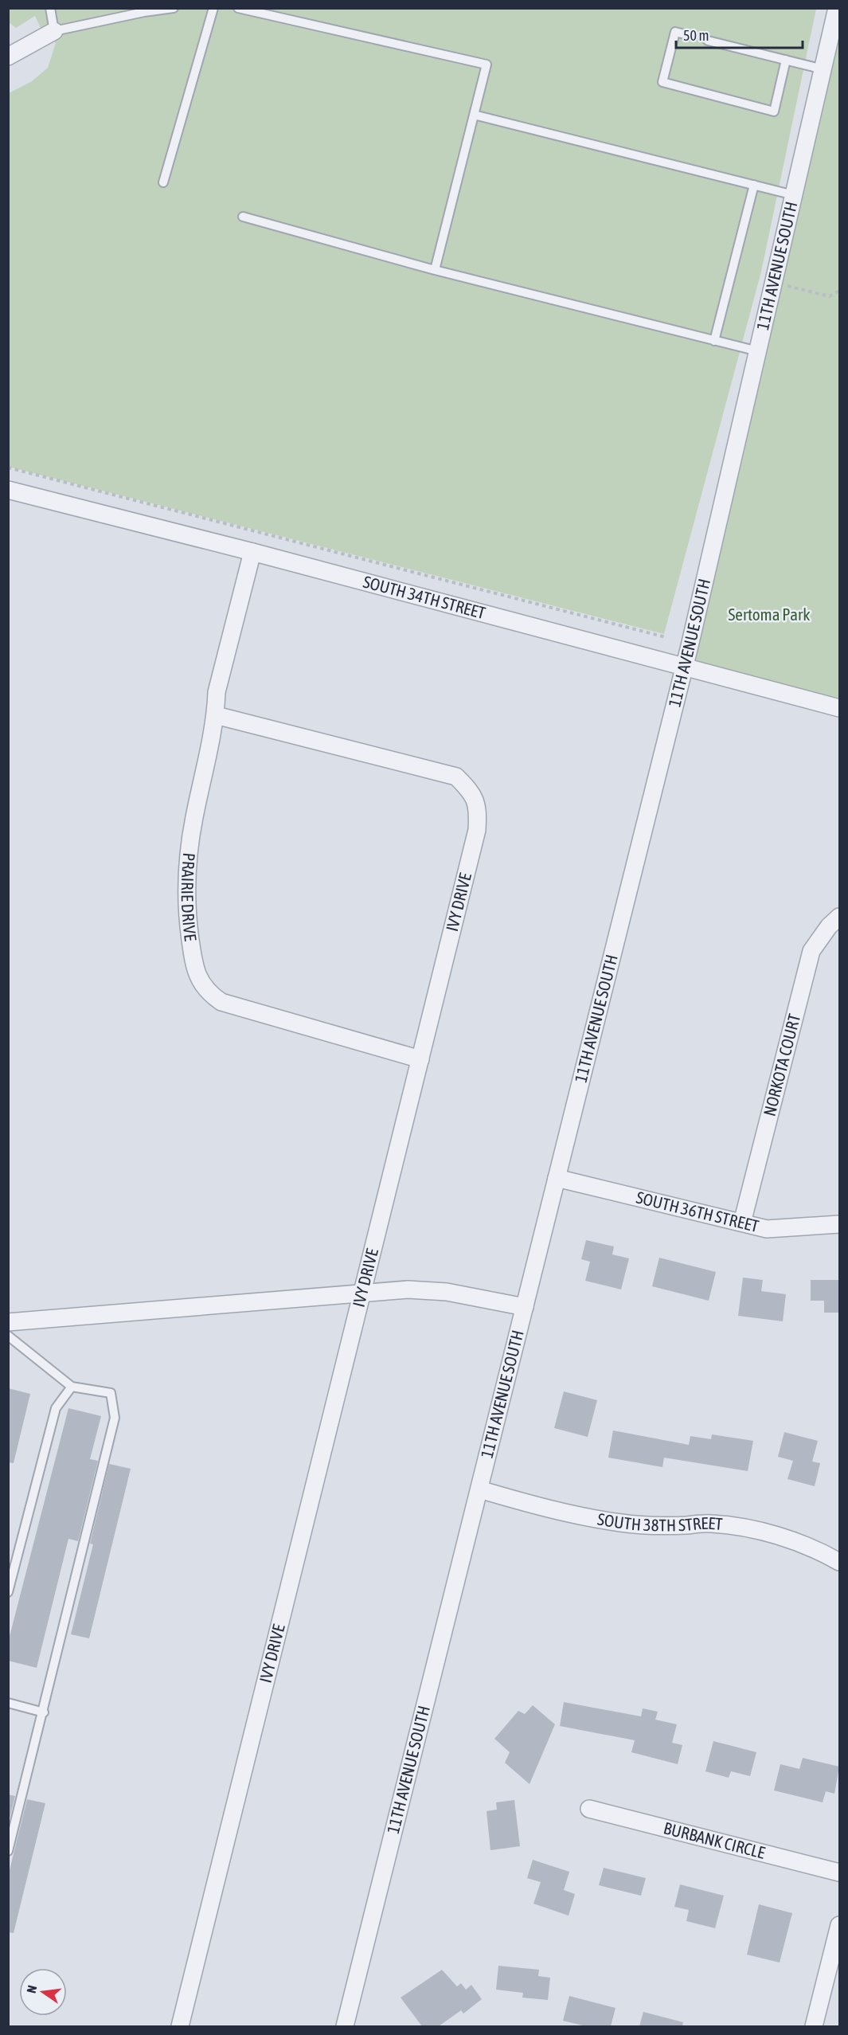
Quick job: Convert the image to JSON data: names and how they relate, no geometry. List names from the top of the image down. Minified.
{"streets":{"street":["11TH AVENUE SOUTH","SOUTH 34TH STREET","PRAIRIE DRIVE","IVY DRIVE","NORKOTA COURT","SOUTH 36TH STREET","SOUTH 38TH STREET","BURBANK CIRCLE"]},"crossings":[["11TH AVENUE SOUTH","SOUTH 34TH STREET"],["11TH AVENUE SOUTH","SOUTH 36TH STREET"],["11TH AVENUE SOUTH","SOUTH 38TH STREET"],["SOUTH 34TH STREET","PRAIRIE DRIVE"],["PRAIRIE DRIVE","IVY DRIVE"],["NORKOTA COURT","SOUTH 36TH STREET"]],"parks":["Sertoma Park"],"scale_bar":"50 m","north":"left"}
